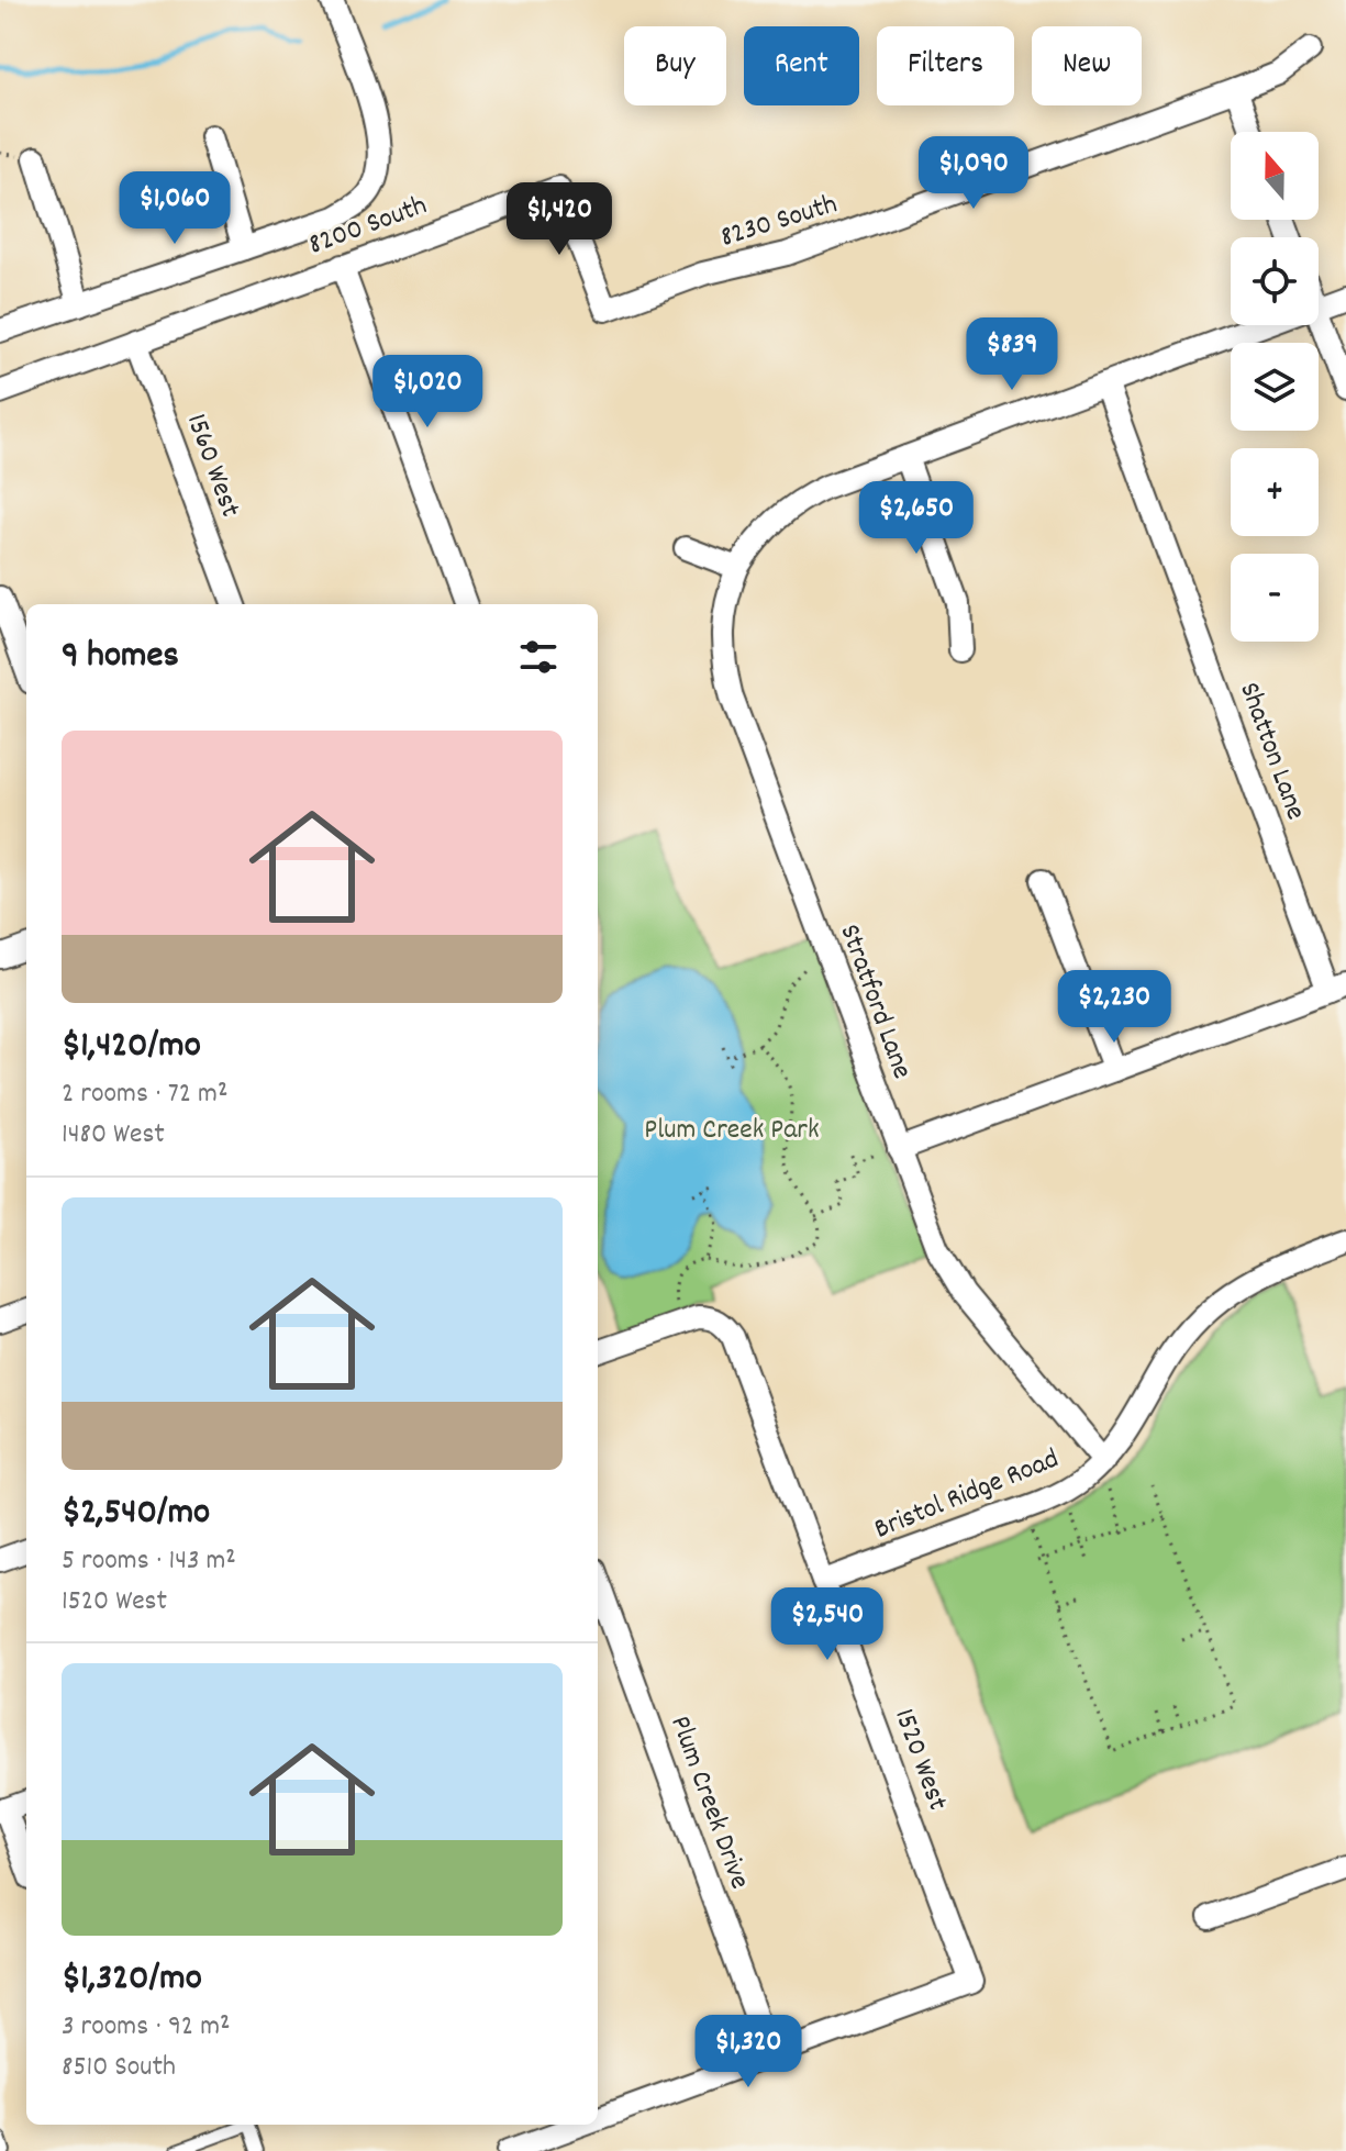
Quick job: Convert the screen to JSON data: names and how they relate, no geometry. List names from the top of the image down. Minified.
{"streets":{"street":["8230 South","8200 South","1560 West","Shatton Lane","Stratford Lane","Bristol Ridge Road","1520 West","Plum Creek Drive"]},"crossings":[["8230 South","8200 South"],["8200 South","1560 West"],["Shatton Lane","Stratford Lane"],["Stratford Lane","Bristol Ridge Road"],["Bristol Ridge Road","1520 West"],["1520 West","Plum Creek Drive"]],"parks":["Plum Creek Park"],"north":"top","page":{"chip":["Buy","Rent","Filters","New"],"map_buttons":["+","−"],"price":["$1,090","$1,060","$1,420","$839","$1,020","$2,650","$2,230","$2,540","$1,320"],"heading":"9 homes","list":[{"name":"$1,420/mo","note":"2 rooms · 72 m² · 1480 West"},{"name":"$2,540/mo","note":"5 rooms · 143 m² · 1520 West"},{"name":"$1,320/mo","note":"3 rooms · 92 m² · 8510 South"}]}}
